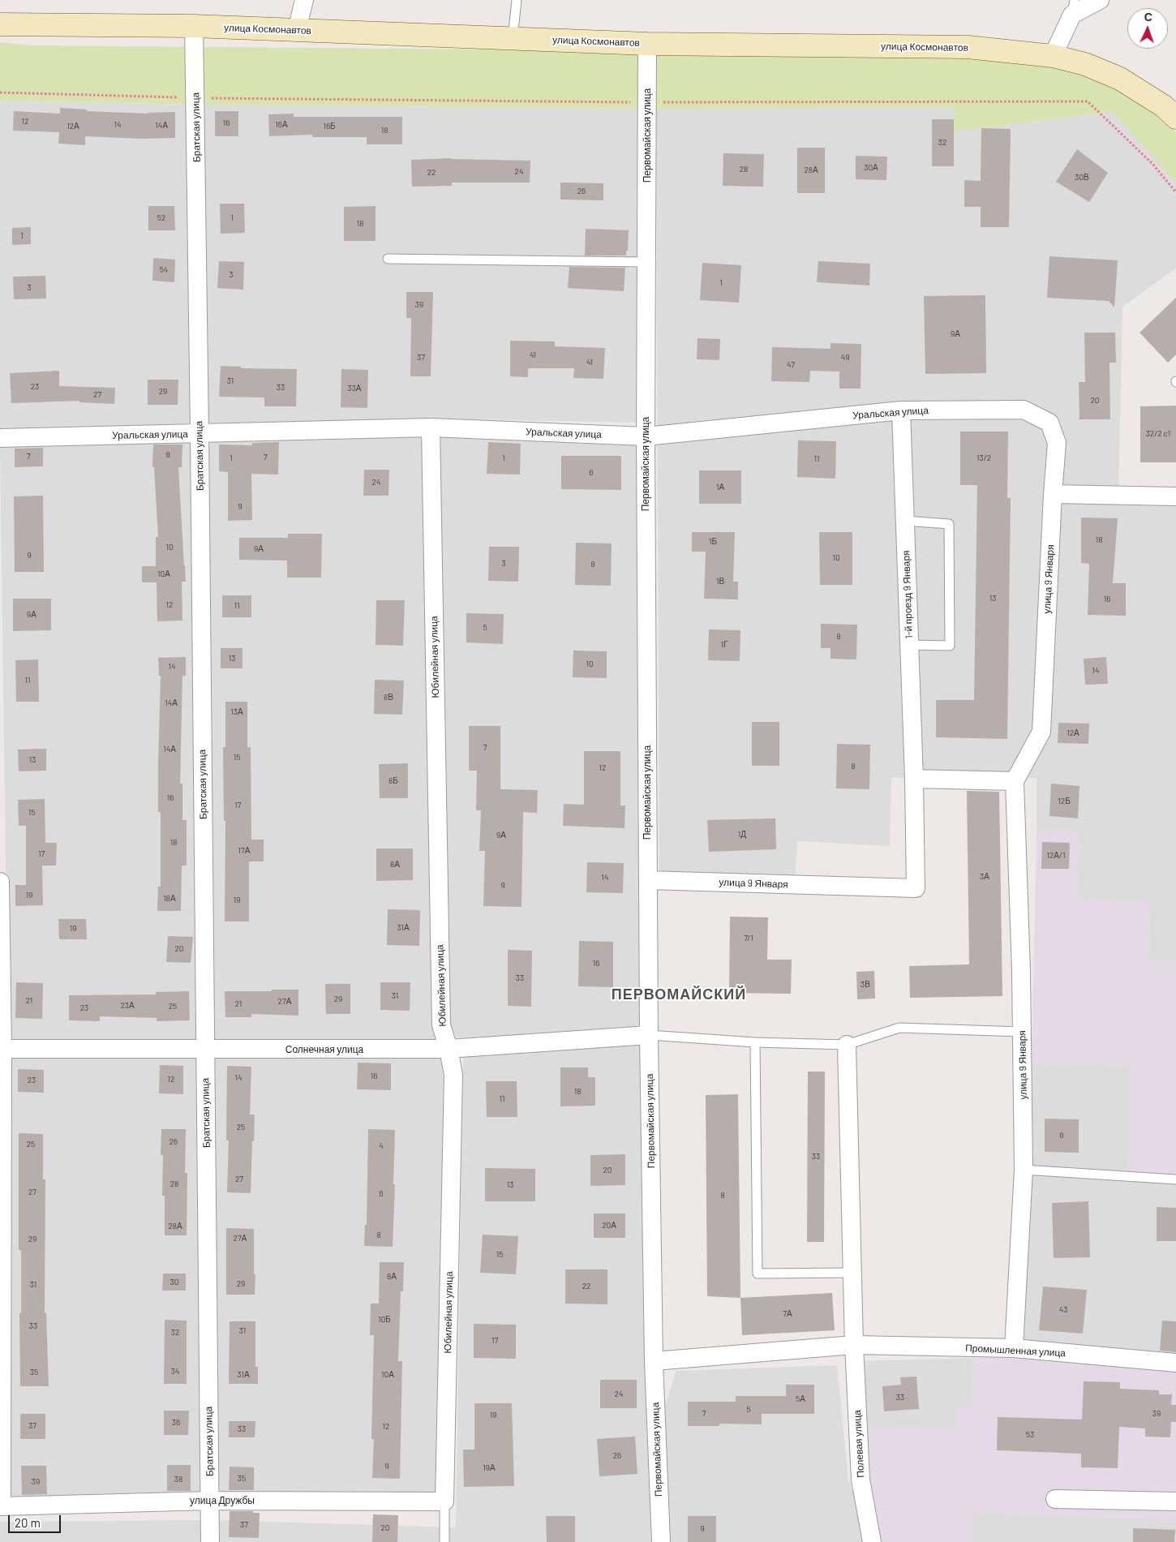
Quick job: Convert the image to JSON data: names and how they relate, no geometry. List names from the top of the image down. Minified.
{"streets":{"main road":["улица Космонавтов"],"street":["Братская улица","Первомайская улица","Уральская улица","улица 9 Января","1-й проезд 9 Января","Юбилейная улица","Солнечная улица","Промышленная улица","Полевая улица","улица Дружбы"]},"crossings":[["улица Космонавтов","Братская улица"],["улица Космонавтов","Первомайская улица"],["Братская улица","Уральская улица"],["Братская улица","Солнечная улица"],["Братская улица","улица Дружбы"],["Первомайская улица","Уральская улица"],["Первомайская улица","улица 9 Января"],["Первомайская улица","Солнечная улица"],["Первомайская улица","Промышленная улица"],["Уральская улица","улица 9 Января"],["Уральская улица","1-й проезд 9 Января"],["Уральская улица","Юбилейная улица"],["улица 9 Января","1-й проезд 9 Января"],["улица 9 Января","Промышленная улица"],["Юбилейная улица","Солнечная улица"],["Юбилейная улица","улица Дружбы"],["Промышленная улица","Полевая улица"]],"districts":["ПЕРВОМАЙСКИЙ"],"house_numbers":["12","16","14","16А","14А","12А","16Б","18","32","30А","28","28А","24","22","30В","26","52","1","18","1","54","3","1","3","39","9А","41","37","49","41","47","31","23","33","33А","29","27","20","32/2 c1","8","7","7","1","1","13/2","11","6","24","1А","9","18","1Б","10","9А","9","10","3","8","10А","1В","13","16","12","11","9А","5","8","1Г","13","10","14","14","11","8В","14А","13А","12А","7","14А","15","13","8","12","8Б","16","12Б","17","15","1Д","9А","18","17А","17","12А/1","8А","3А","14","9","19","18А","19","31А","19","7/1","20","16","33","3В","31","29","21","27А","21","23А","25","23","16","14","12","23","18","11","25","6","26","25","4","33","20","27","28","13","27","6","8","20А","28А","8","27А","29","15","8А","30","29","31","22","43","7А","10Б","33","31","32","17","34","35","31А","10А","24","33","5А","5","7","39","19","36","37","12","33","53","26","9","19А","35","38","39","37","20","9"],"scale_bar":"20 m","north":"top"}
